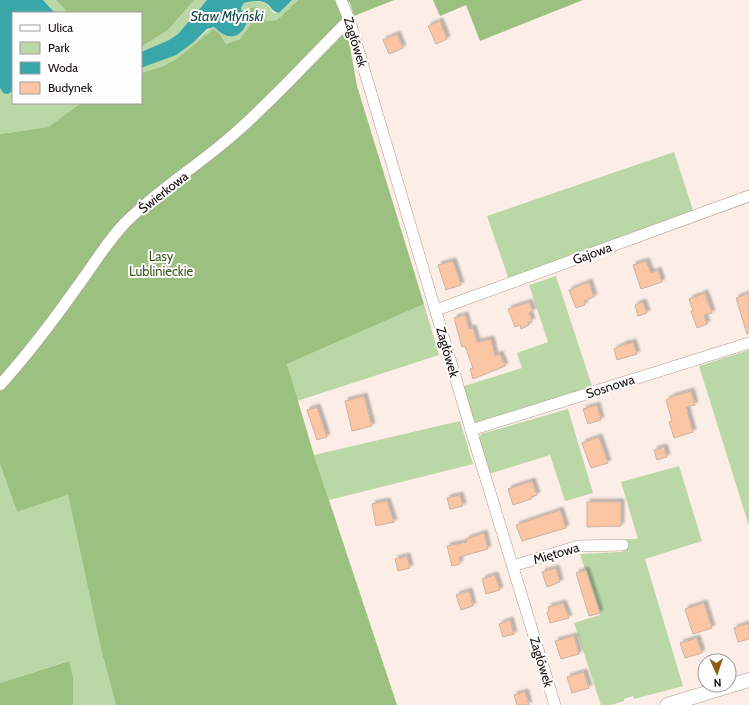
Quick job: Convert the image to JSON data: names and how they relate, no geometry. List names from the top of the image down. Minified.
{"streets":{"street":["Zagłówek","Świerkowa","Gajowa","Sosnowa","Miętowa"]},"crossings":[["Zagłówek","Świerkowa"],["Zagłówek","Gajowa"],["Zagłówek","Sosnowa"],["Zagłówek","Miętowa"]],"water":["Staw Młyński"],"parks":["Lasy Lublinieckie"],"legend":["Ulica","Park","Woda","Budynek"],"north":"bottom"}
